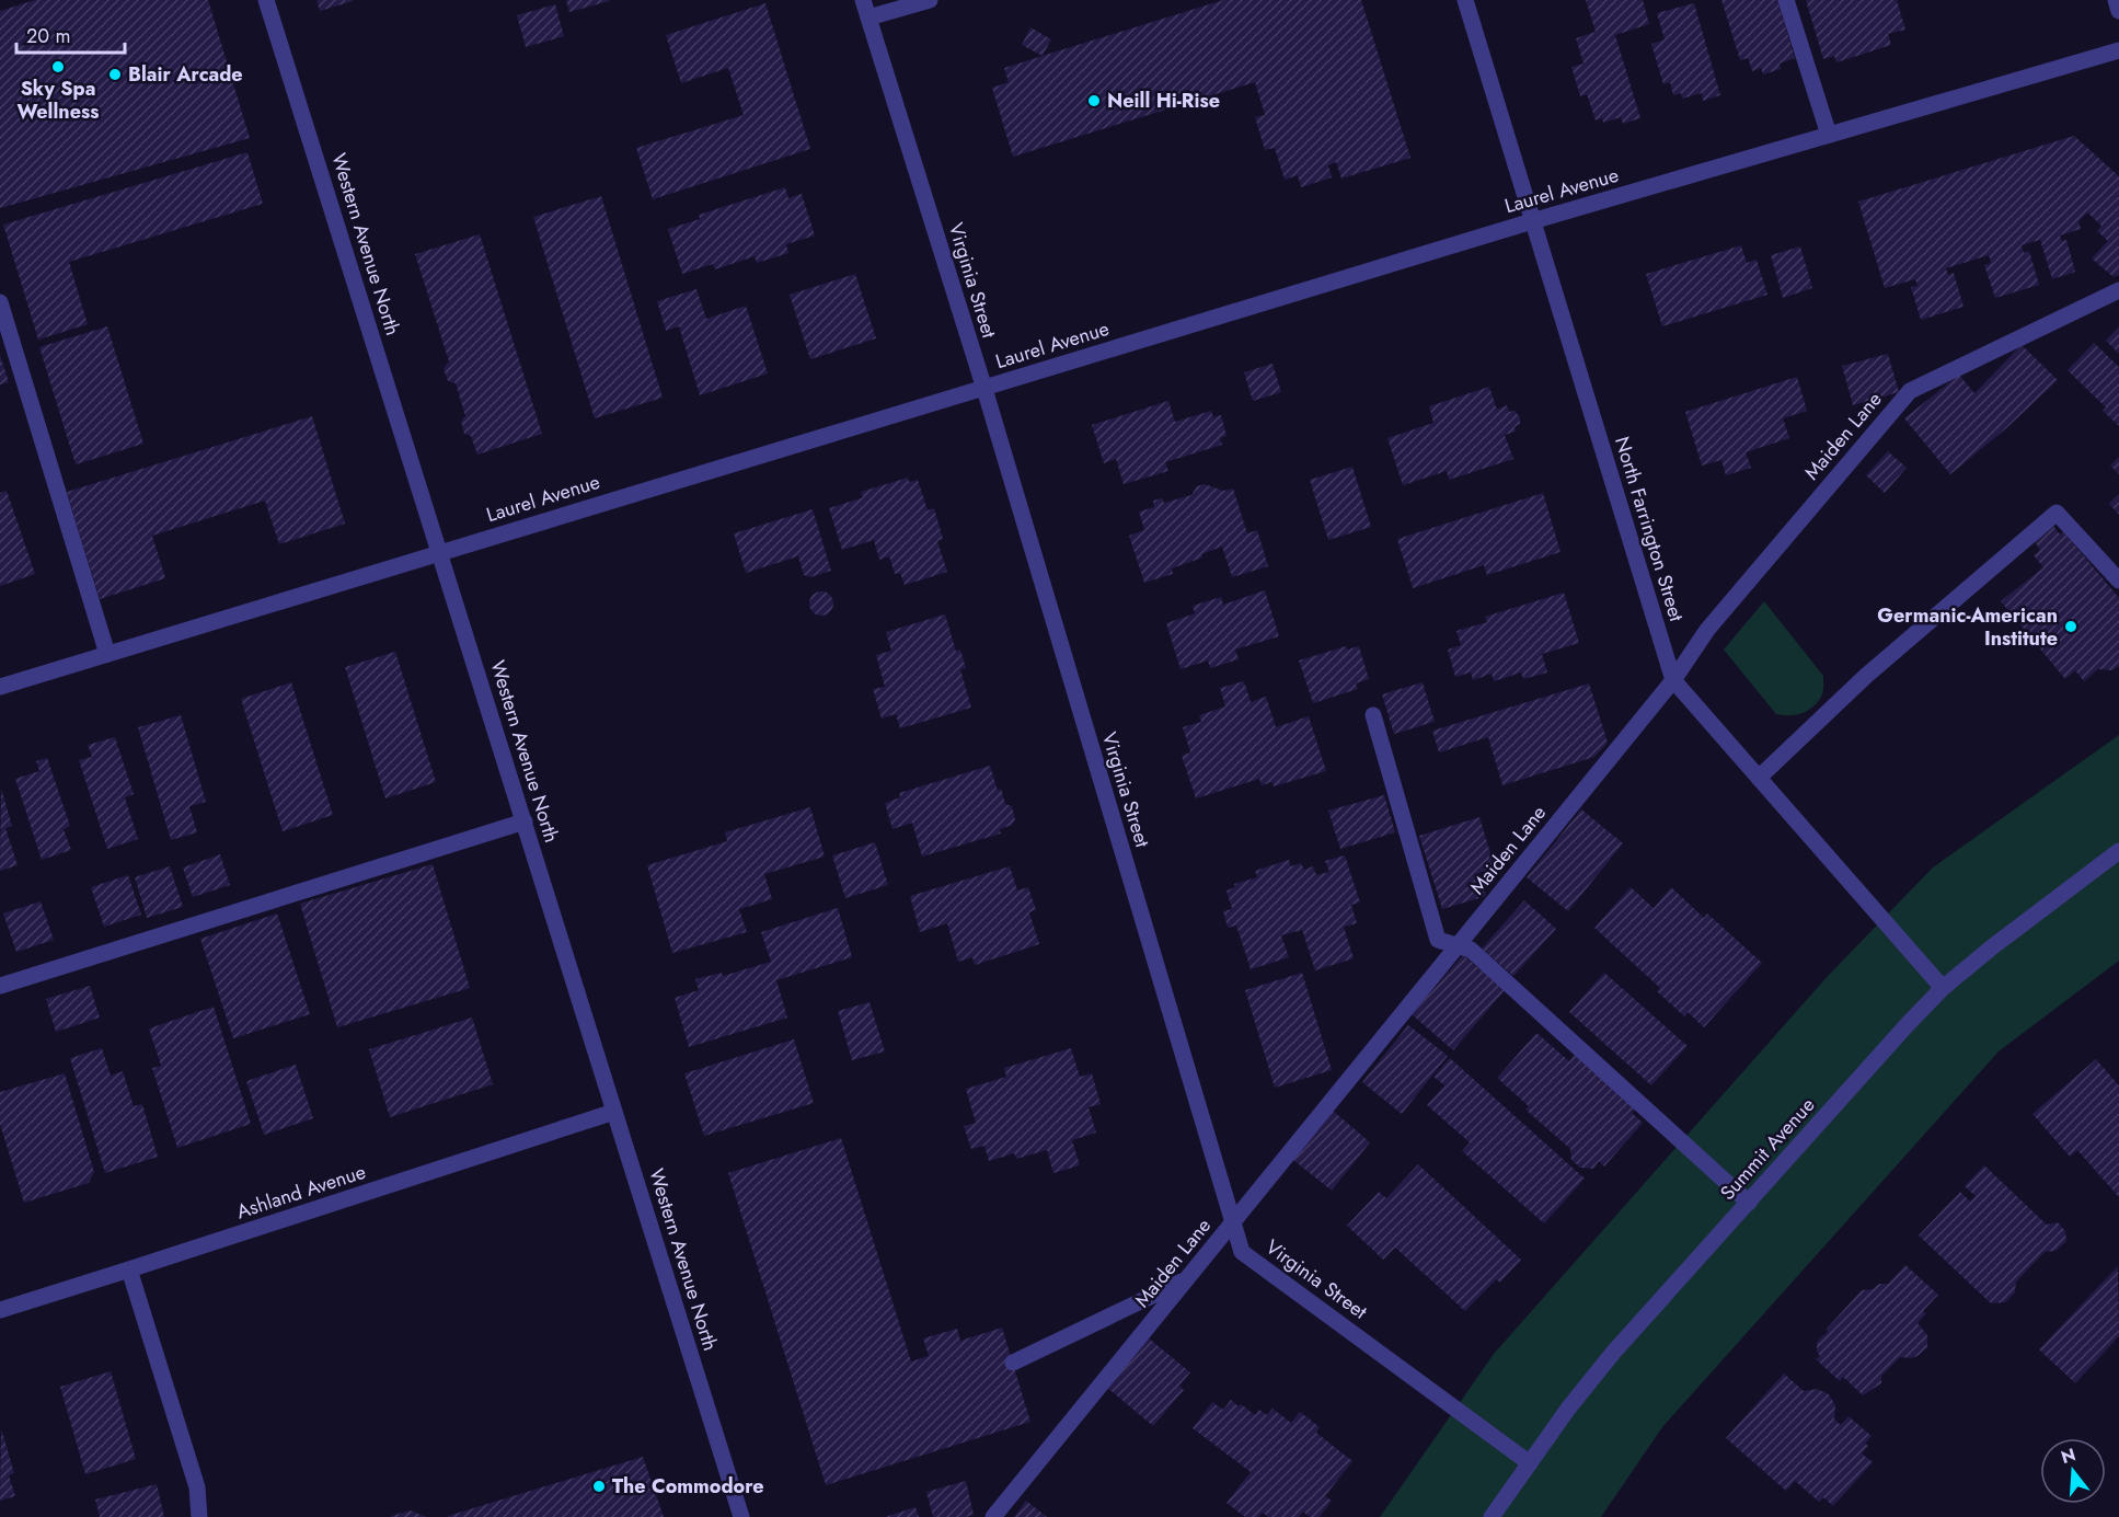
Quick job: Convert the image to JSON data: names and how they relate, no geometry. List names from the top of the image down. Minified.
{"streets":{"street":["Laurel Avenue","Western Avenue North","Virginia Street","Maiden Lane","North Farrington Street","Summit Avenue","Ashland Avenue"]},"crossings":[["Laurel Avenue","Western Avenue North"],["Laurel Avenue","Virginia Street"],["Laurel Avenue","North Farrington Street"],["Western Avenue North","Ashland Avenue"],["Virginia Street","Maiden Lane"],["Virginia Street","Summit Avenue"],["Maiden Lane","North Farrington Street"],["North Farrington Street","Summit Avenue"]],"places":["Sky Spa Wellness","Blair Arcade","Neill Hi-Rise","Germanic-American Institute","The Commodore"],"scale_bar":"20 m","north":"top"}
